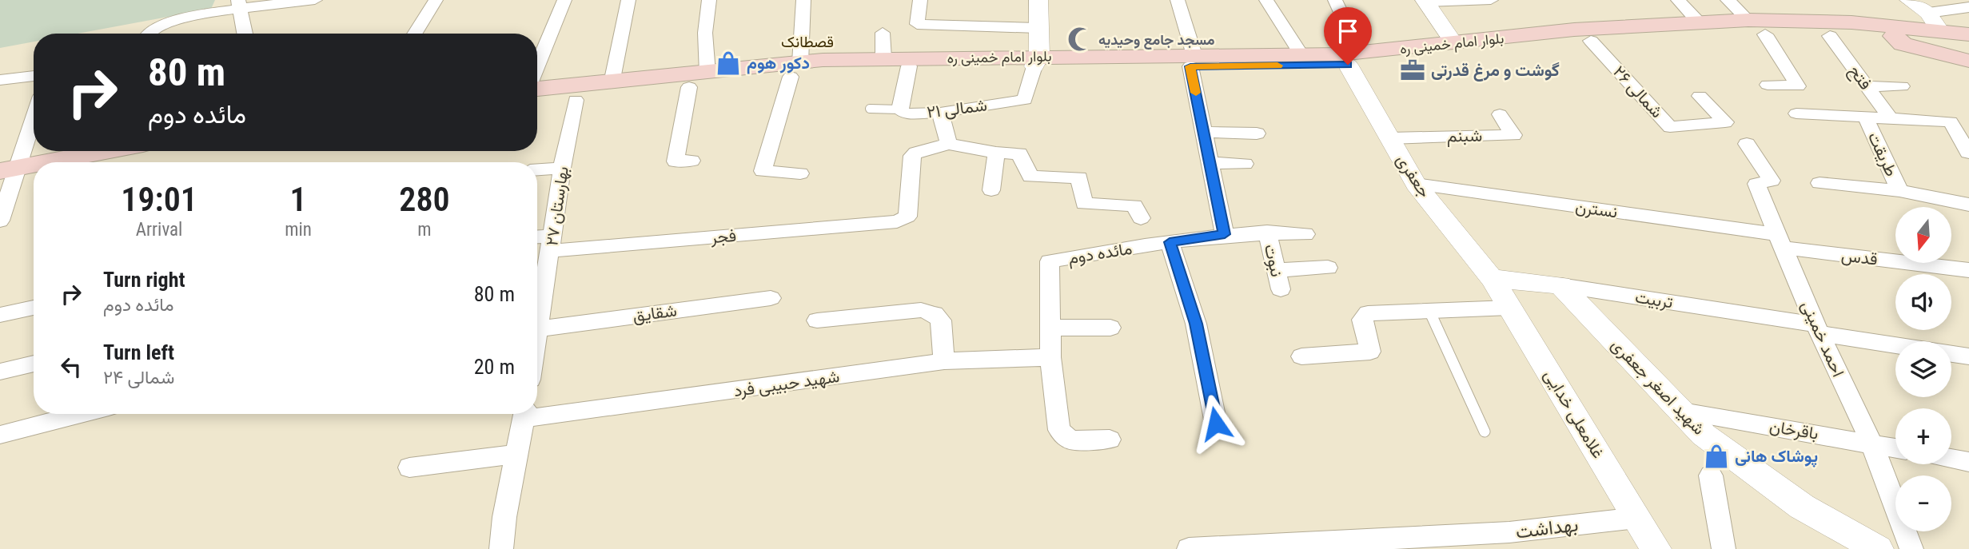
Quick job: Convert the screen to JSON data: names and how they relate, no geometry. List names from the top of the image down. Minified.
{"streets":{"main road":["بلوار امام خمینی ره"],"street":["فتح","۲۶ شمالی","۲۱ شمالی","شبنم","طریقت","جعفری","بهارستان ۲۷","نسترن","فجر","مائده دوم","قدس","نبوت","تربیت","شقایق","احمد خمینی","شهید حبیبی فرد","شهید اصغر جعفری","غلامعلی خدایی","باقرخان","بهداشت"]},"crossings":[["بلوار امام خمینی ره","فتح"],["بلوار امام خمینی ره","۲۶ شمالی"],["بلوار امام خمینی ره","۲۱ شمالی"],["بلوار امام خمینی ره","جعفری"],["بلوار امام خمینی ره","بهارستان ۲۷"],["شبنم","جعفری"],["جعفری","نسترن"],["جعفری","تربیت"],["جعفری","غلامعلی خدایی"],["بهارستان ۲۷","فجر"],["نسترن","قدس"],["نسترن","احمد خمینی"],["مائده دوم","نبوت"],["مائده دوم","شهید حبیبی فرد"],["قدس","احمد خمینی"],["تربیت","احمد خمینی"],["تربیت","شهید اصغر جعفری"],["تربیت","غلامعلی خدایی"],["احمد خمینی","باقرخان"],["شهید اصغر جعفری","باقرخان"],["غلامعلی خدایی","بهداشت"]],"districts":["قصطانک"],"places":{"mosque":["مسجد جامع وحیدیه"],"shop":["دکور هوم","پوشاک هانی"],"office":["گوشت و مرغ قدرتی"]},"north":"bottom","page":{"turn":["80 m","مائده دوم"],"eta":["19:01","Arrival","1","min","280","m"],"map_buttons":["+","−"],"list":[{"name":"Turn right","note":"مائده دوم","value":"80 m"},{"name":"Turn left","note":"۲۴ شمالی","value":"20 m"}]}}
